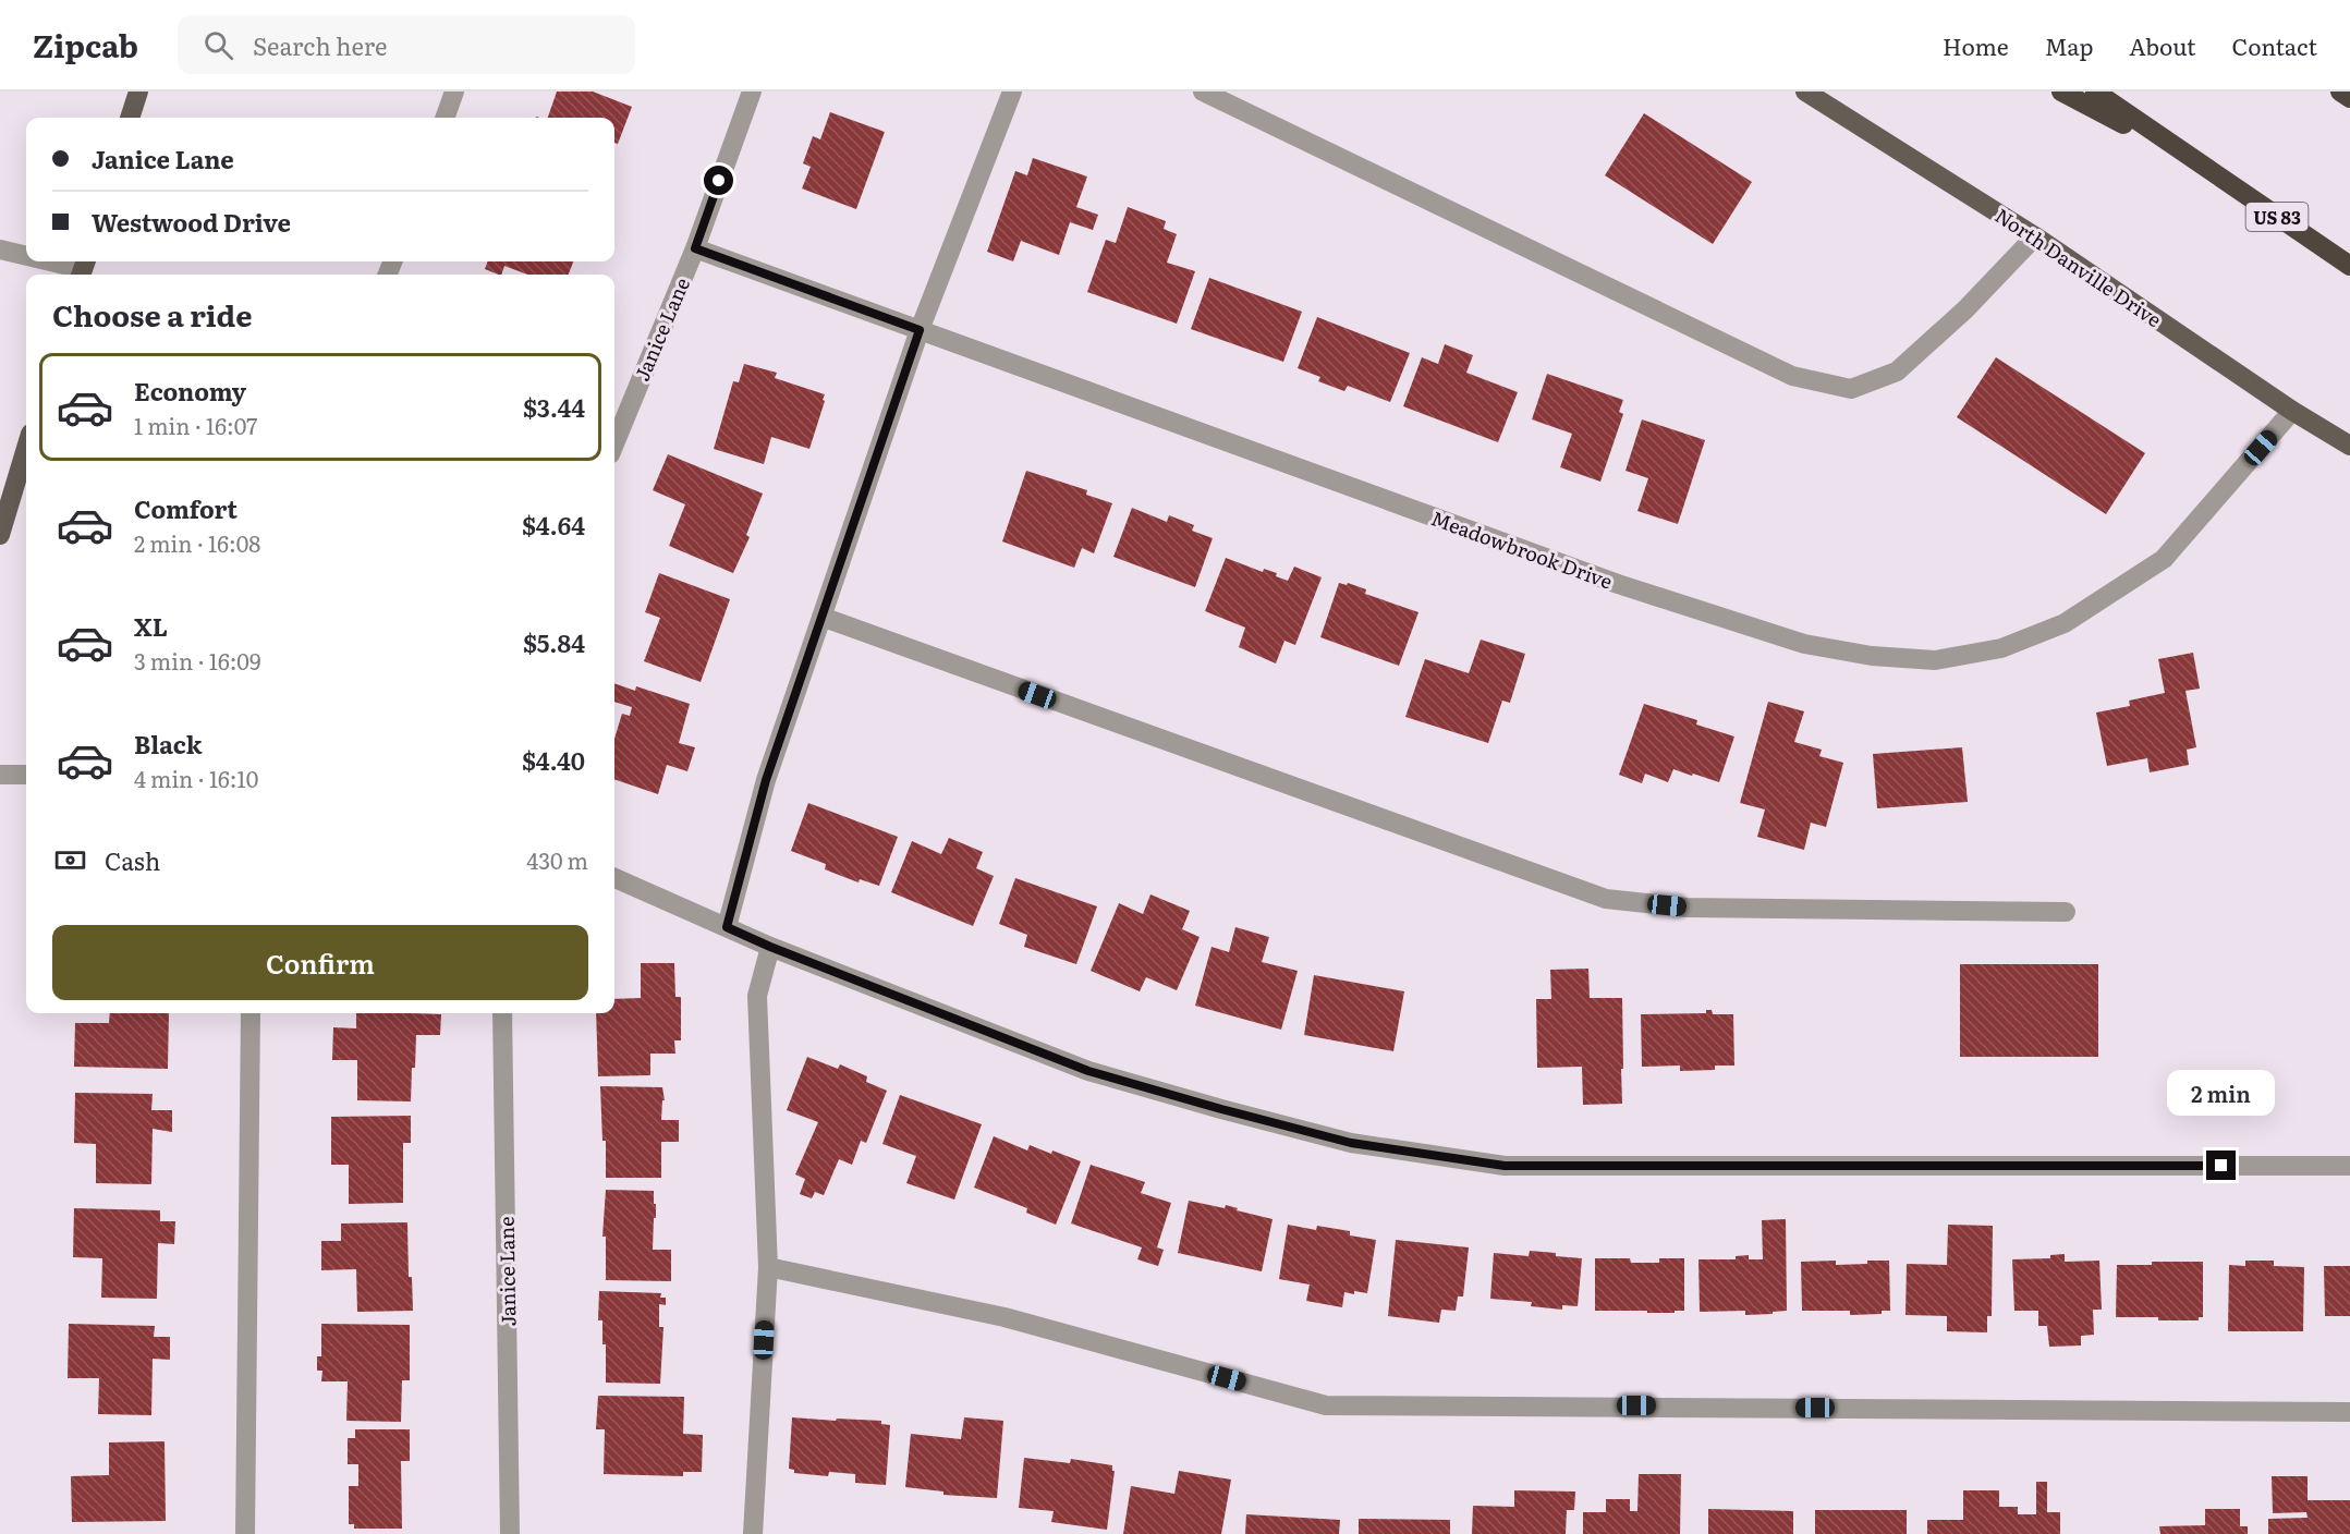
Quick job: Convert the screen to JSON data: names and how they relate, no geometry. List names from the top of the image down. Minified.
{"streets":{"highway":["US 83"],"main road":["North Danville Drive"],"street":["Janice Lane","Meadowbrook Drive"]},"crossings":[["North Danville Drive","Meadowbrook Drive"],["Janice Lane","Meadowbrook Drive"]],"page":{"header":"Zipcab","search":"Search here","nav":["Home","Map","About","Contact"],"banner":["Janice Lane","Westwood Drive"],"heading":"Choose a ride","list":[{"name":"Economy","note":"1 min · 16:07","value":"$3.44"},{"name":"Comfort","note":"2 min · 16:08","value":"$4.64"},{"name":"XL","note":"3 min · 16:09","value":"$5.84"},{"name":"Black","note":"4 min · 16:10","value":"$4.40"}],"pay":["Cash","430 m"],"buttons":"Confirm","bubble":"2 min"}}
